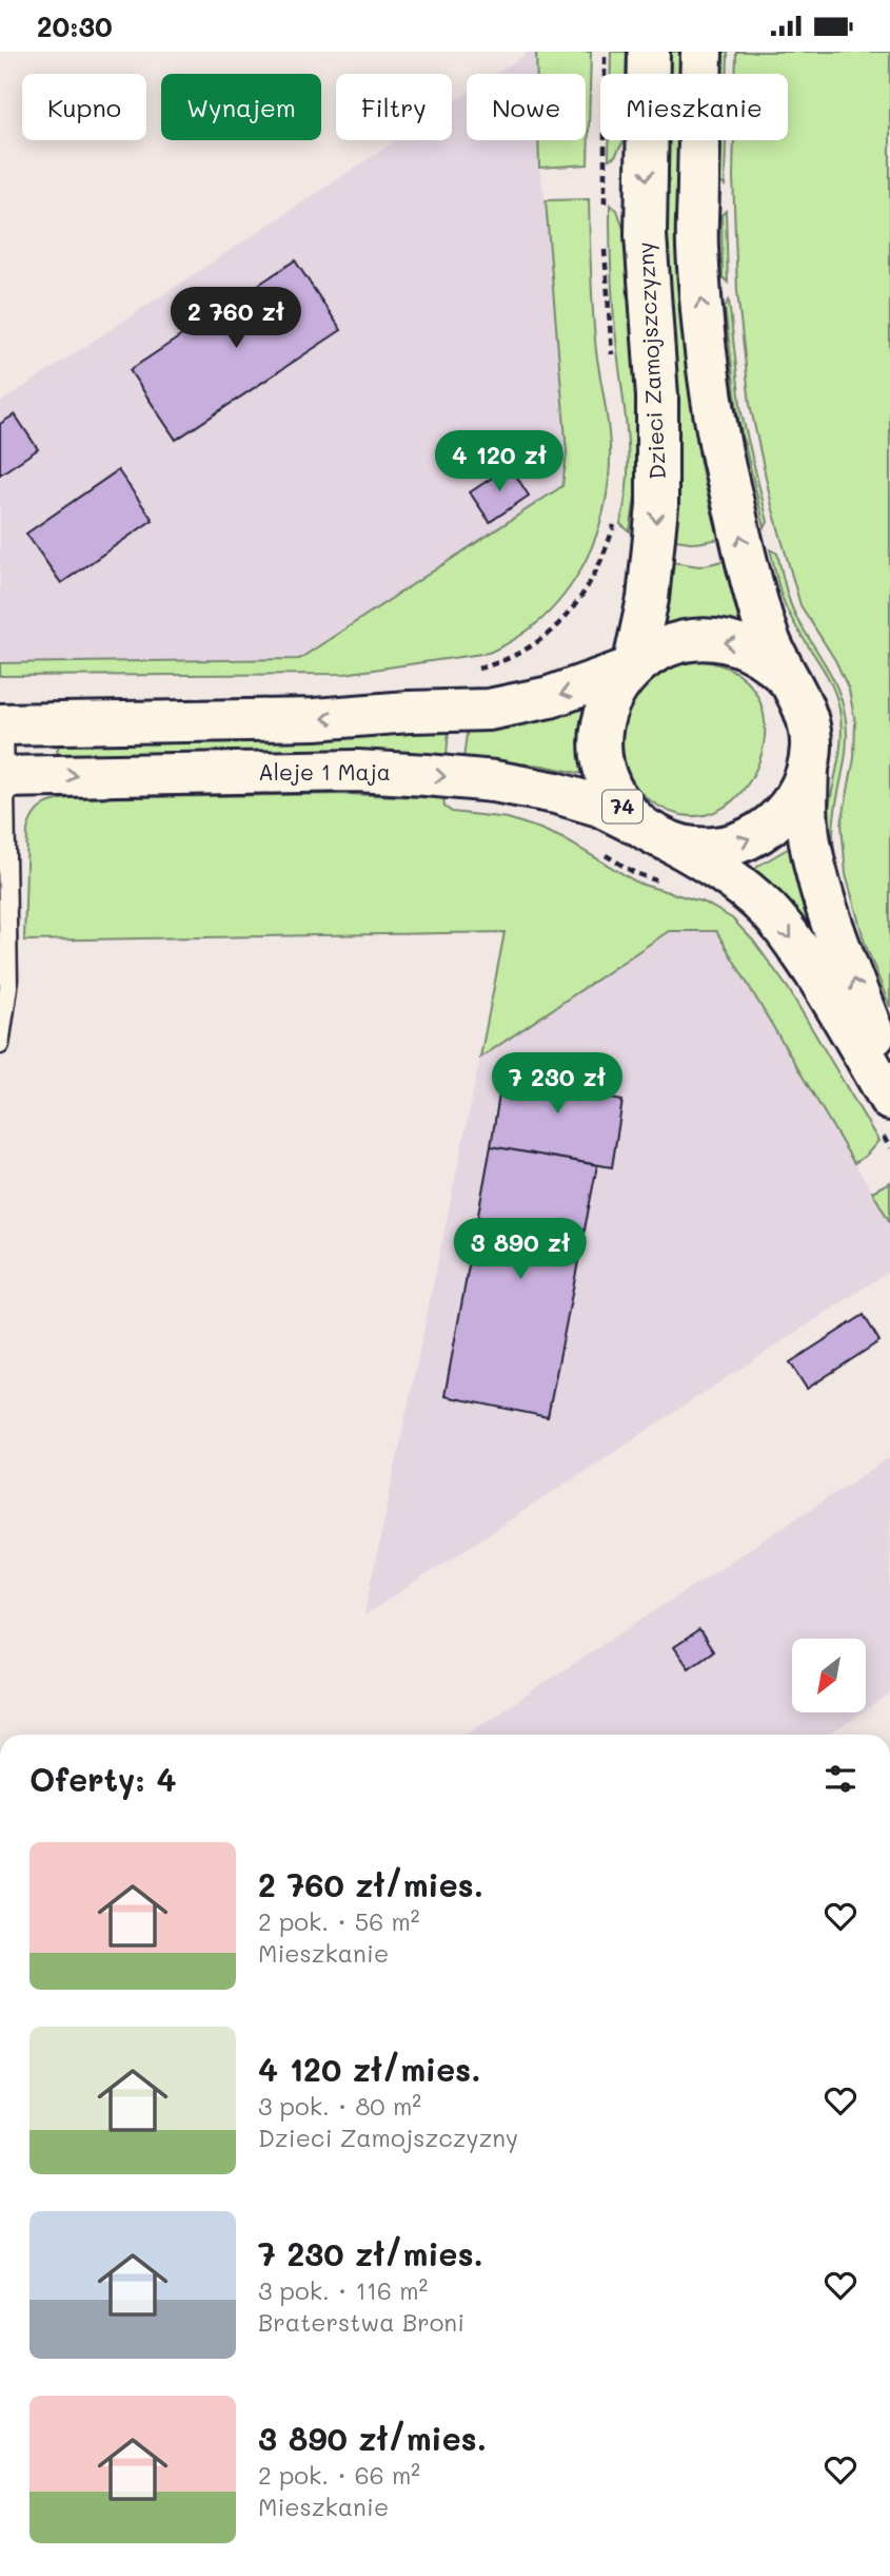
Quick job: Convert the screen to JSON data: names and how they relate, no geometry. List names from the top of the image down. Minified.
{"streets":{"main road":["Dzieci Zamojszczyzny","Aleje 1 Maja","74"]},"crossings":[["Dzieci Zamojszczyzny","Aleje 1 Maja"],["Dzieci Zamojszczyzny","74"],["Aleje 1 Maja","74"]],"one_way":["Aleje 1 Maja"],"north":"bottom left","page":{"status":"20:30","chip":["Kupno","Wynajem","Filtry","Nowe","Mieszkanie"],"price":["2 760 zł","4 120 zł","7 230 zł","3 890 zł"],"heading":"Oferty: 4","list":[{"name":"2 760 zł/mies.","note":"2 pok. · 56 m² · Mieszkanie"},{"name":"4 120 zł/mies.","note":"3 pok. · 80 m² · Dzieci Zamojszczyzny"},{"name":"7 230 zł/mies.","note":"3 pok. · 116 m² · Braterstwa Broni"},{"name":"3 890 zł/mies.","note":"2 pok. · 66 m² · Mieszkanie"}]}}
